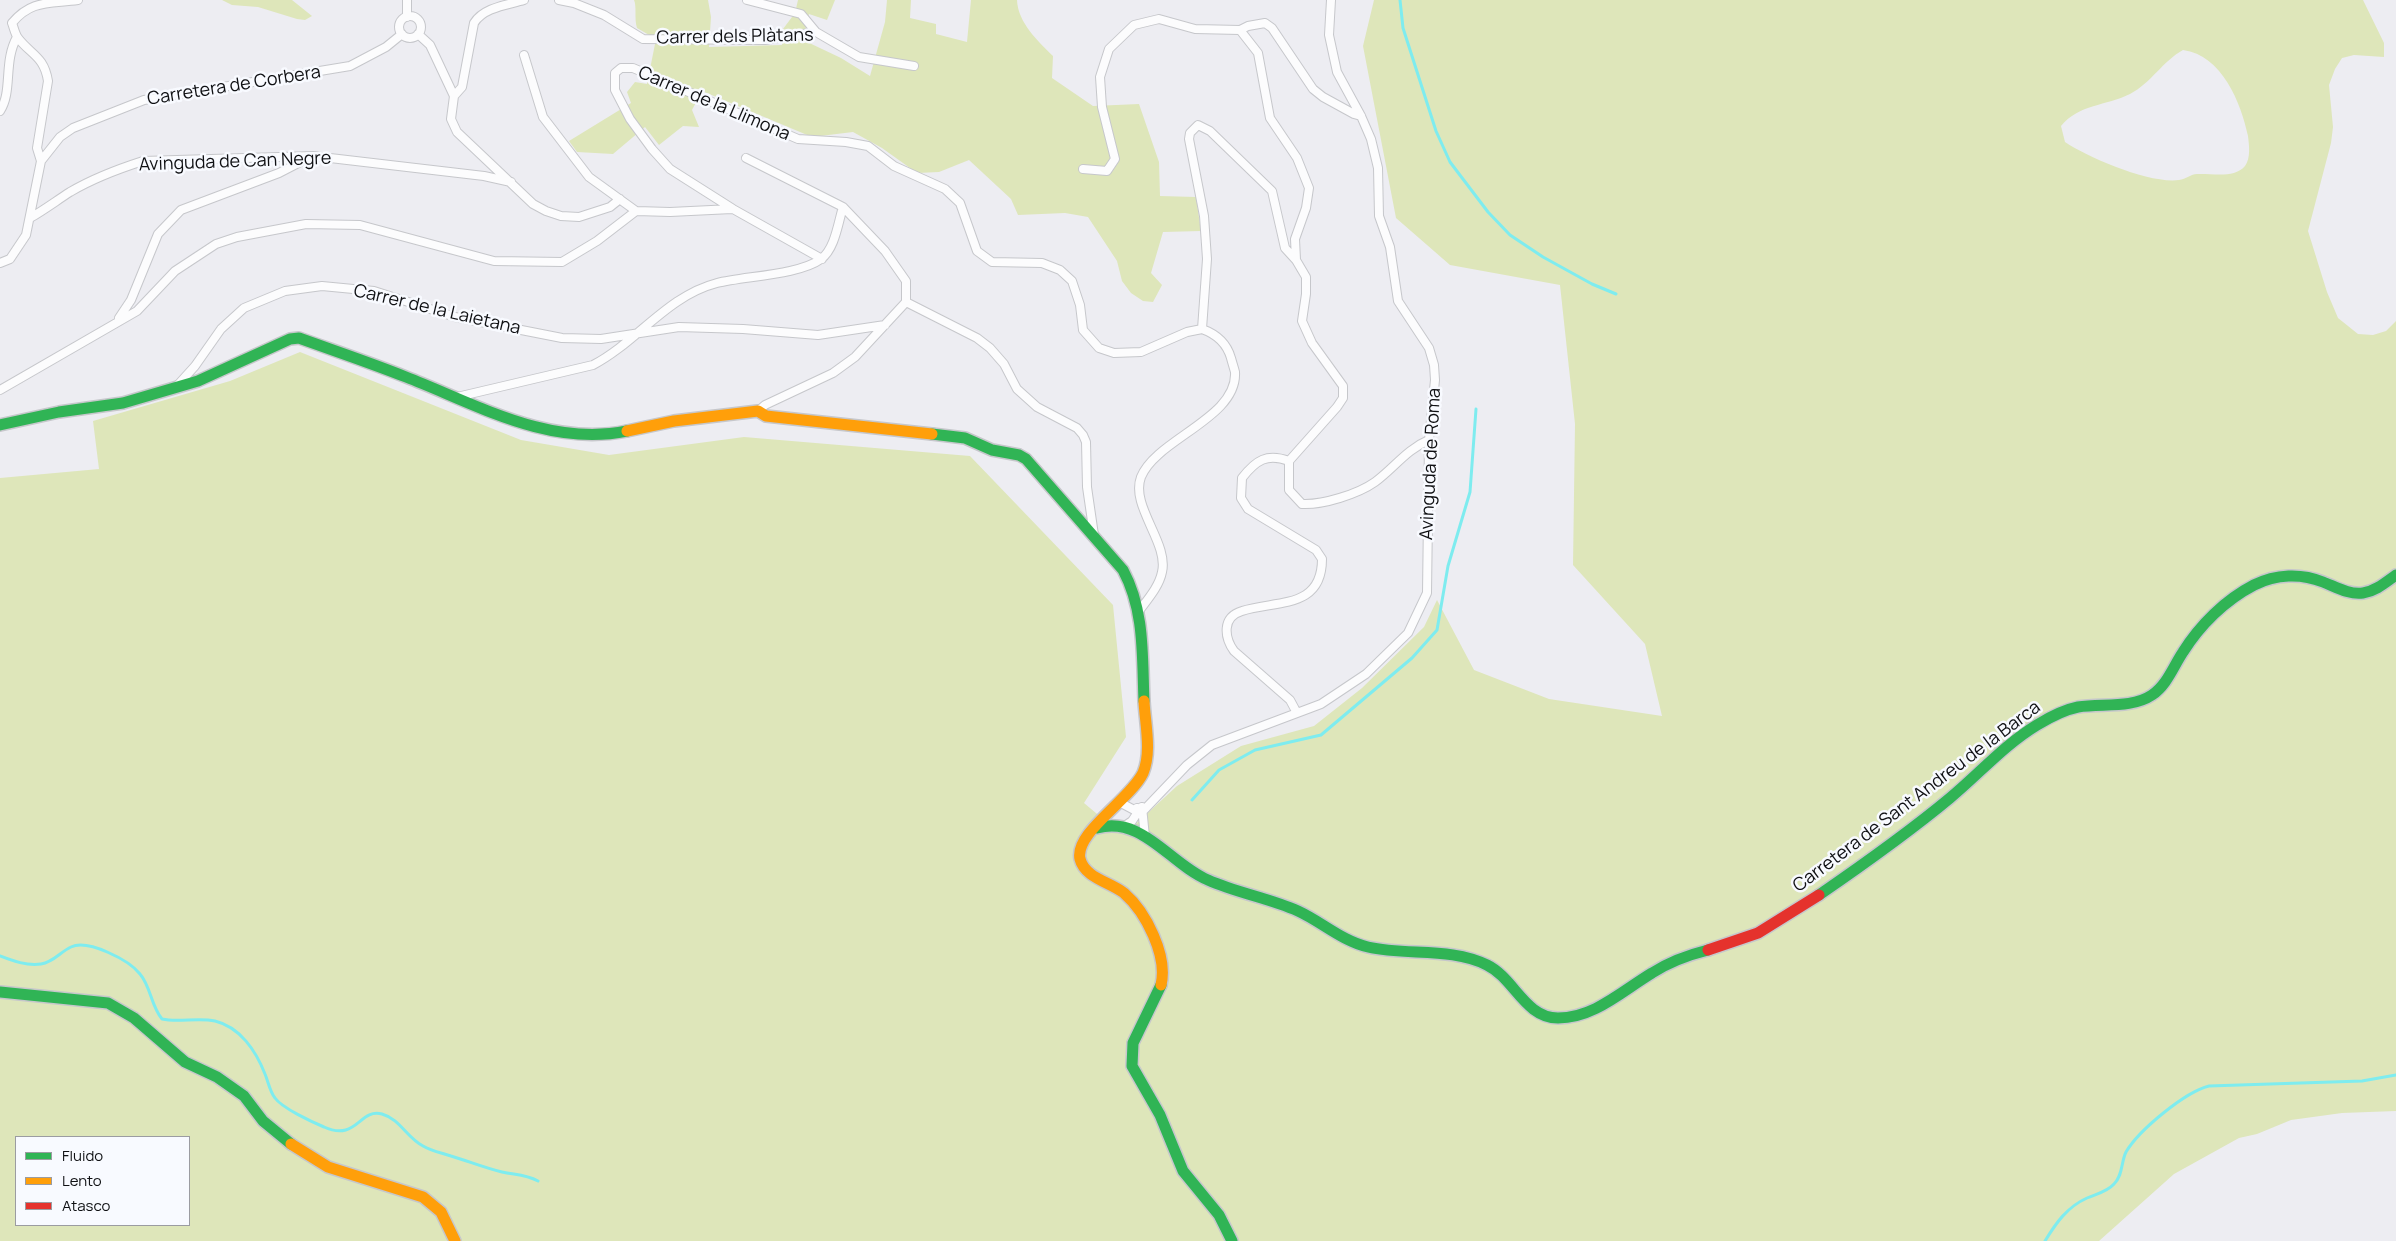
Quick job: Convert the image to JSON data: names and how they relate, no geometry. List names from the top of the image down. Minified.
{"streets":{"street":["Carrer dels Plàtans","Carretera de Corbera","Carrer de la Llimona","Avinguda de Can Negre","Carrer de la Laietana","Avinguda de Roma","Carretera de Sant Andreu de la Barca"]},"crossings":[["Carretera de Corbera","Avinguda de Can Negre"],["Avinguda de Roma","Carretera de Sant Andreu de la Barca"]],"legend":["Fluido","Lento","Atasco"]}
